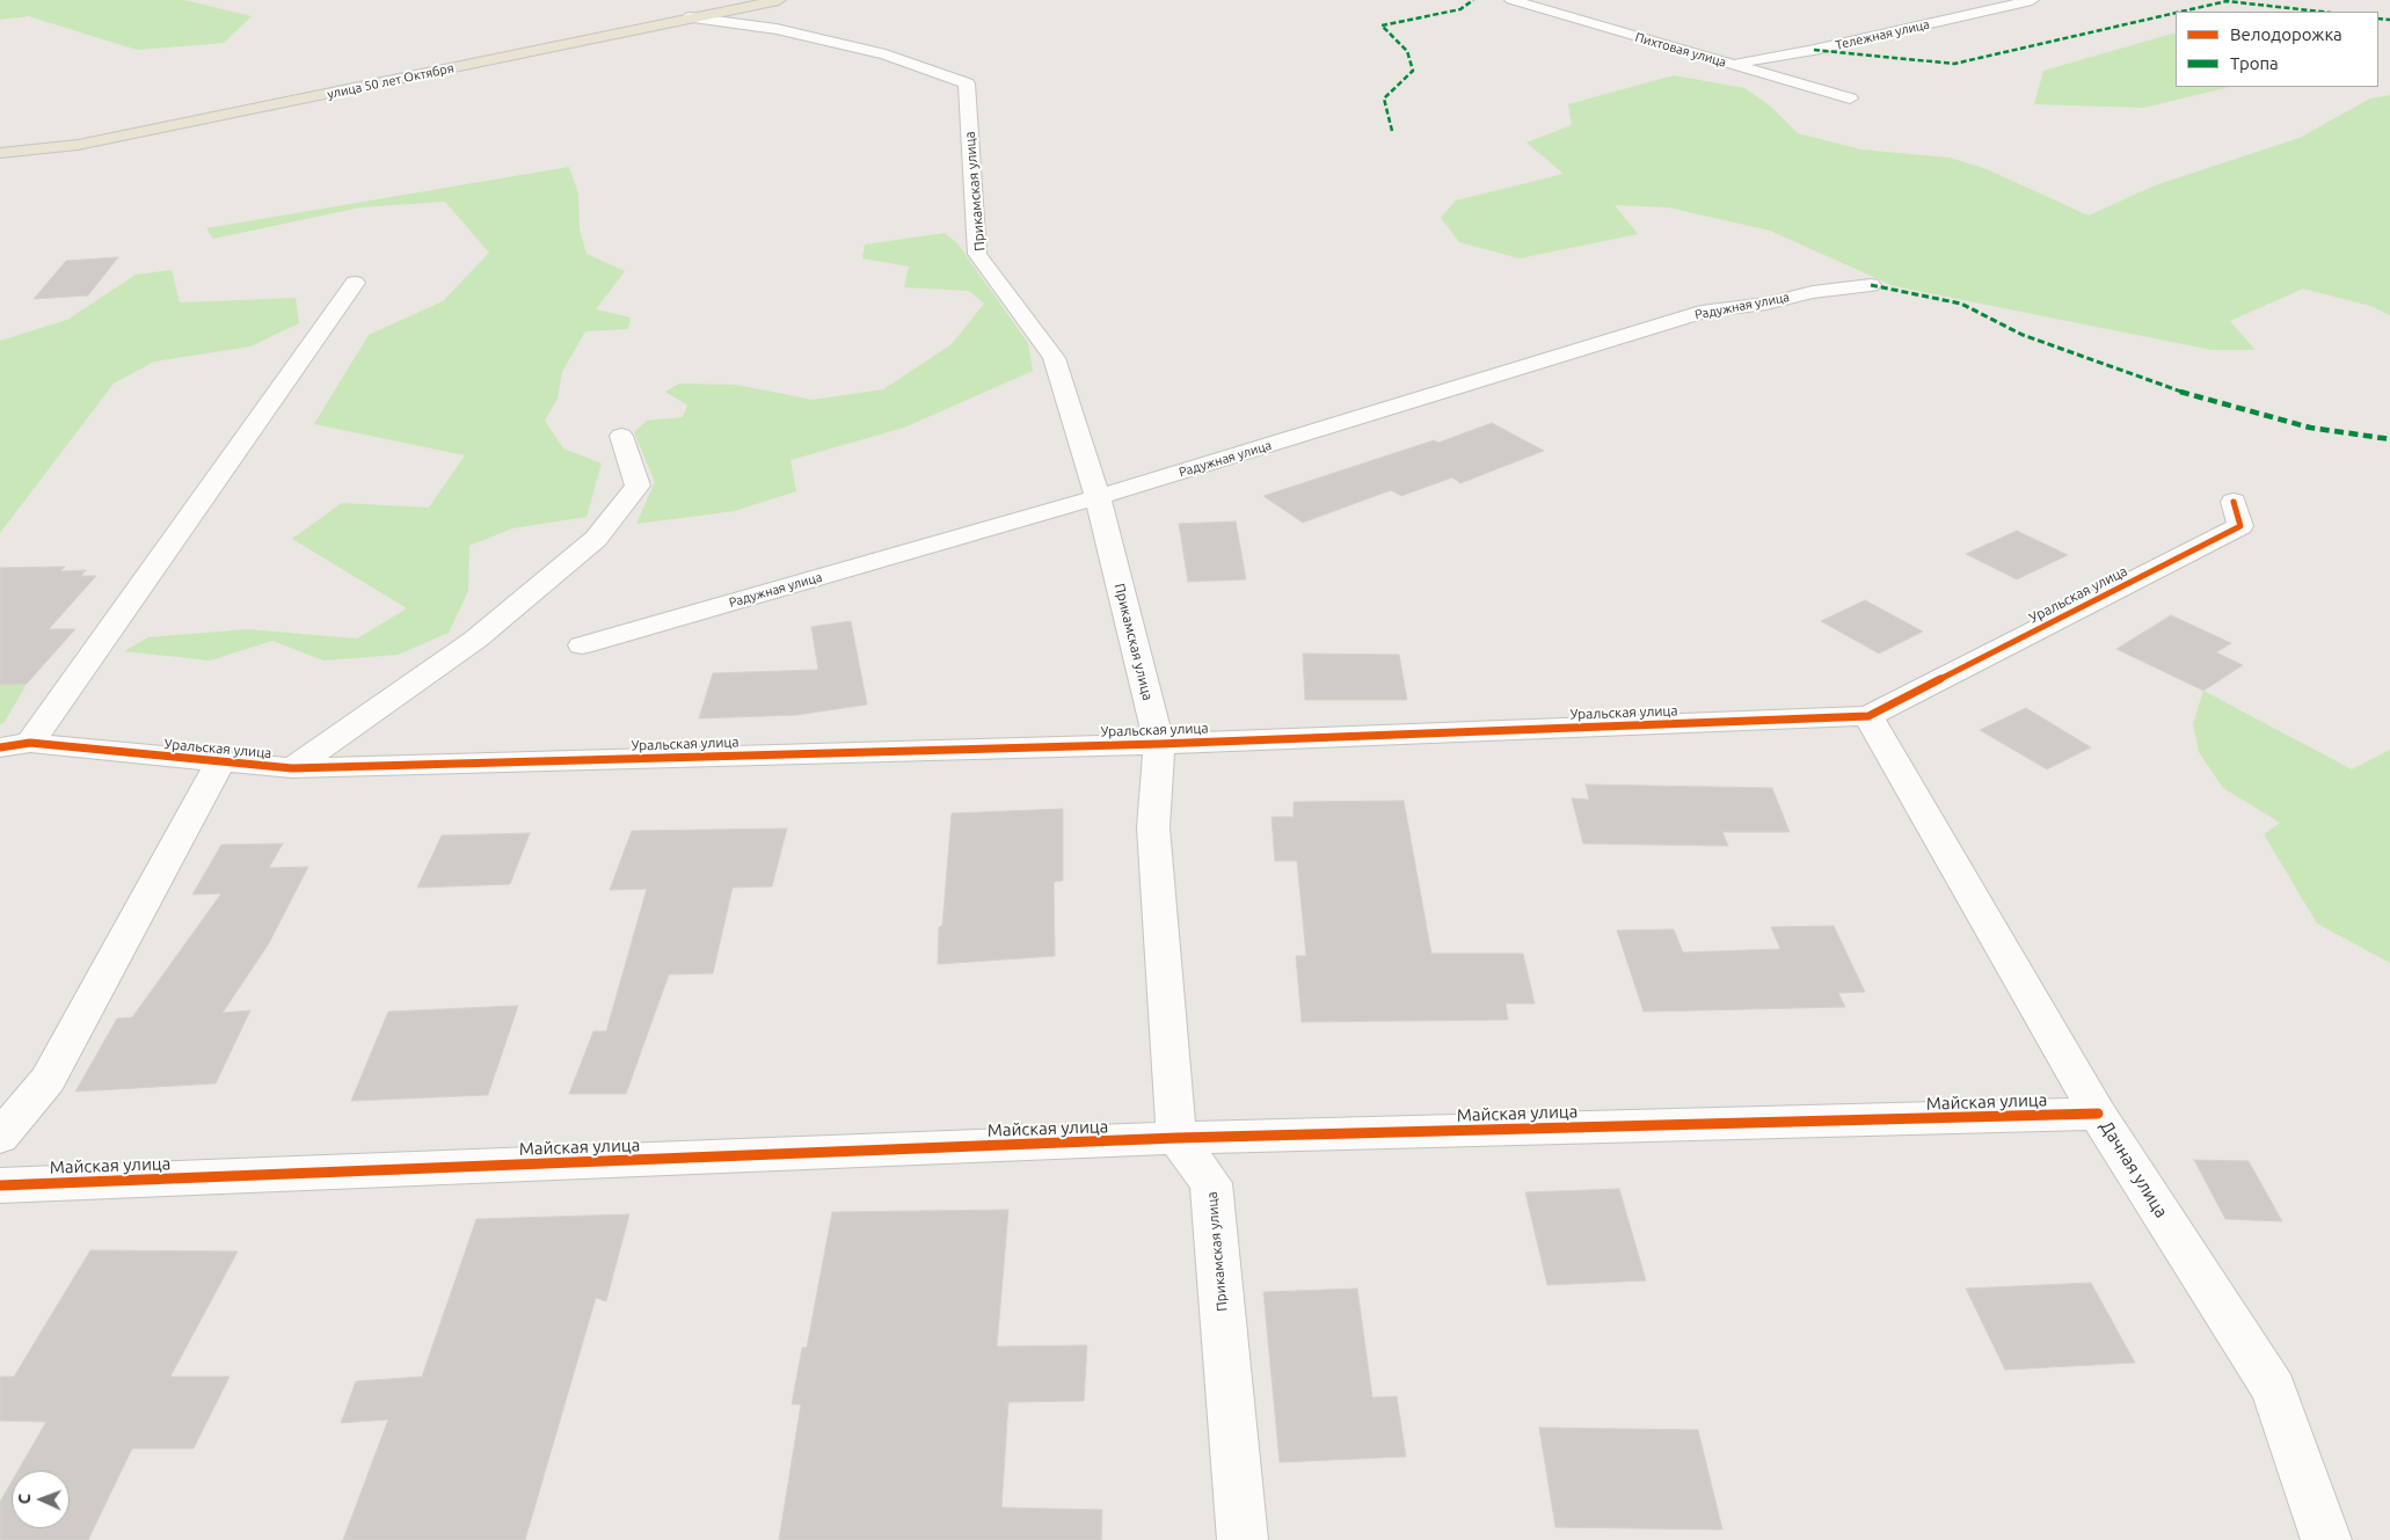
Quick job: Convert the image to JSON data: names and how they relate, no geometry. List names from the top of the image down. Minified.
{"streets":{"main road":["улица 50 лет Октября"],"street":["Тележная улица","Пихтовая улица","Прикамская улица","Радужная улица","Уральская улица","Майская улица","Дачная улица"]},"crossings":[["Тележная улица","Пихтовая улица"],["улица 50 лет Октября","Прикамская улица"],["Прикамская улица","Радужная улица"],["Прикамская улица","Уральская улица"],["Прикамская улица","Майская улица"],["Уральская улица","Дачная улица"],["Майская улица","Дачная улица"]],"legend":["Велодорожка","Тропа"],"north":"left"}
